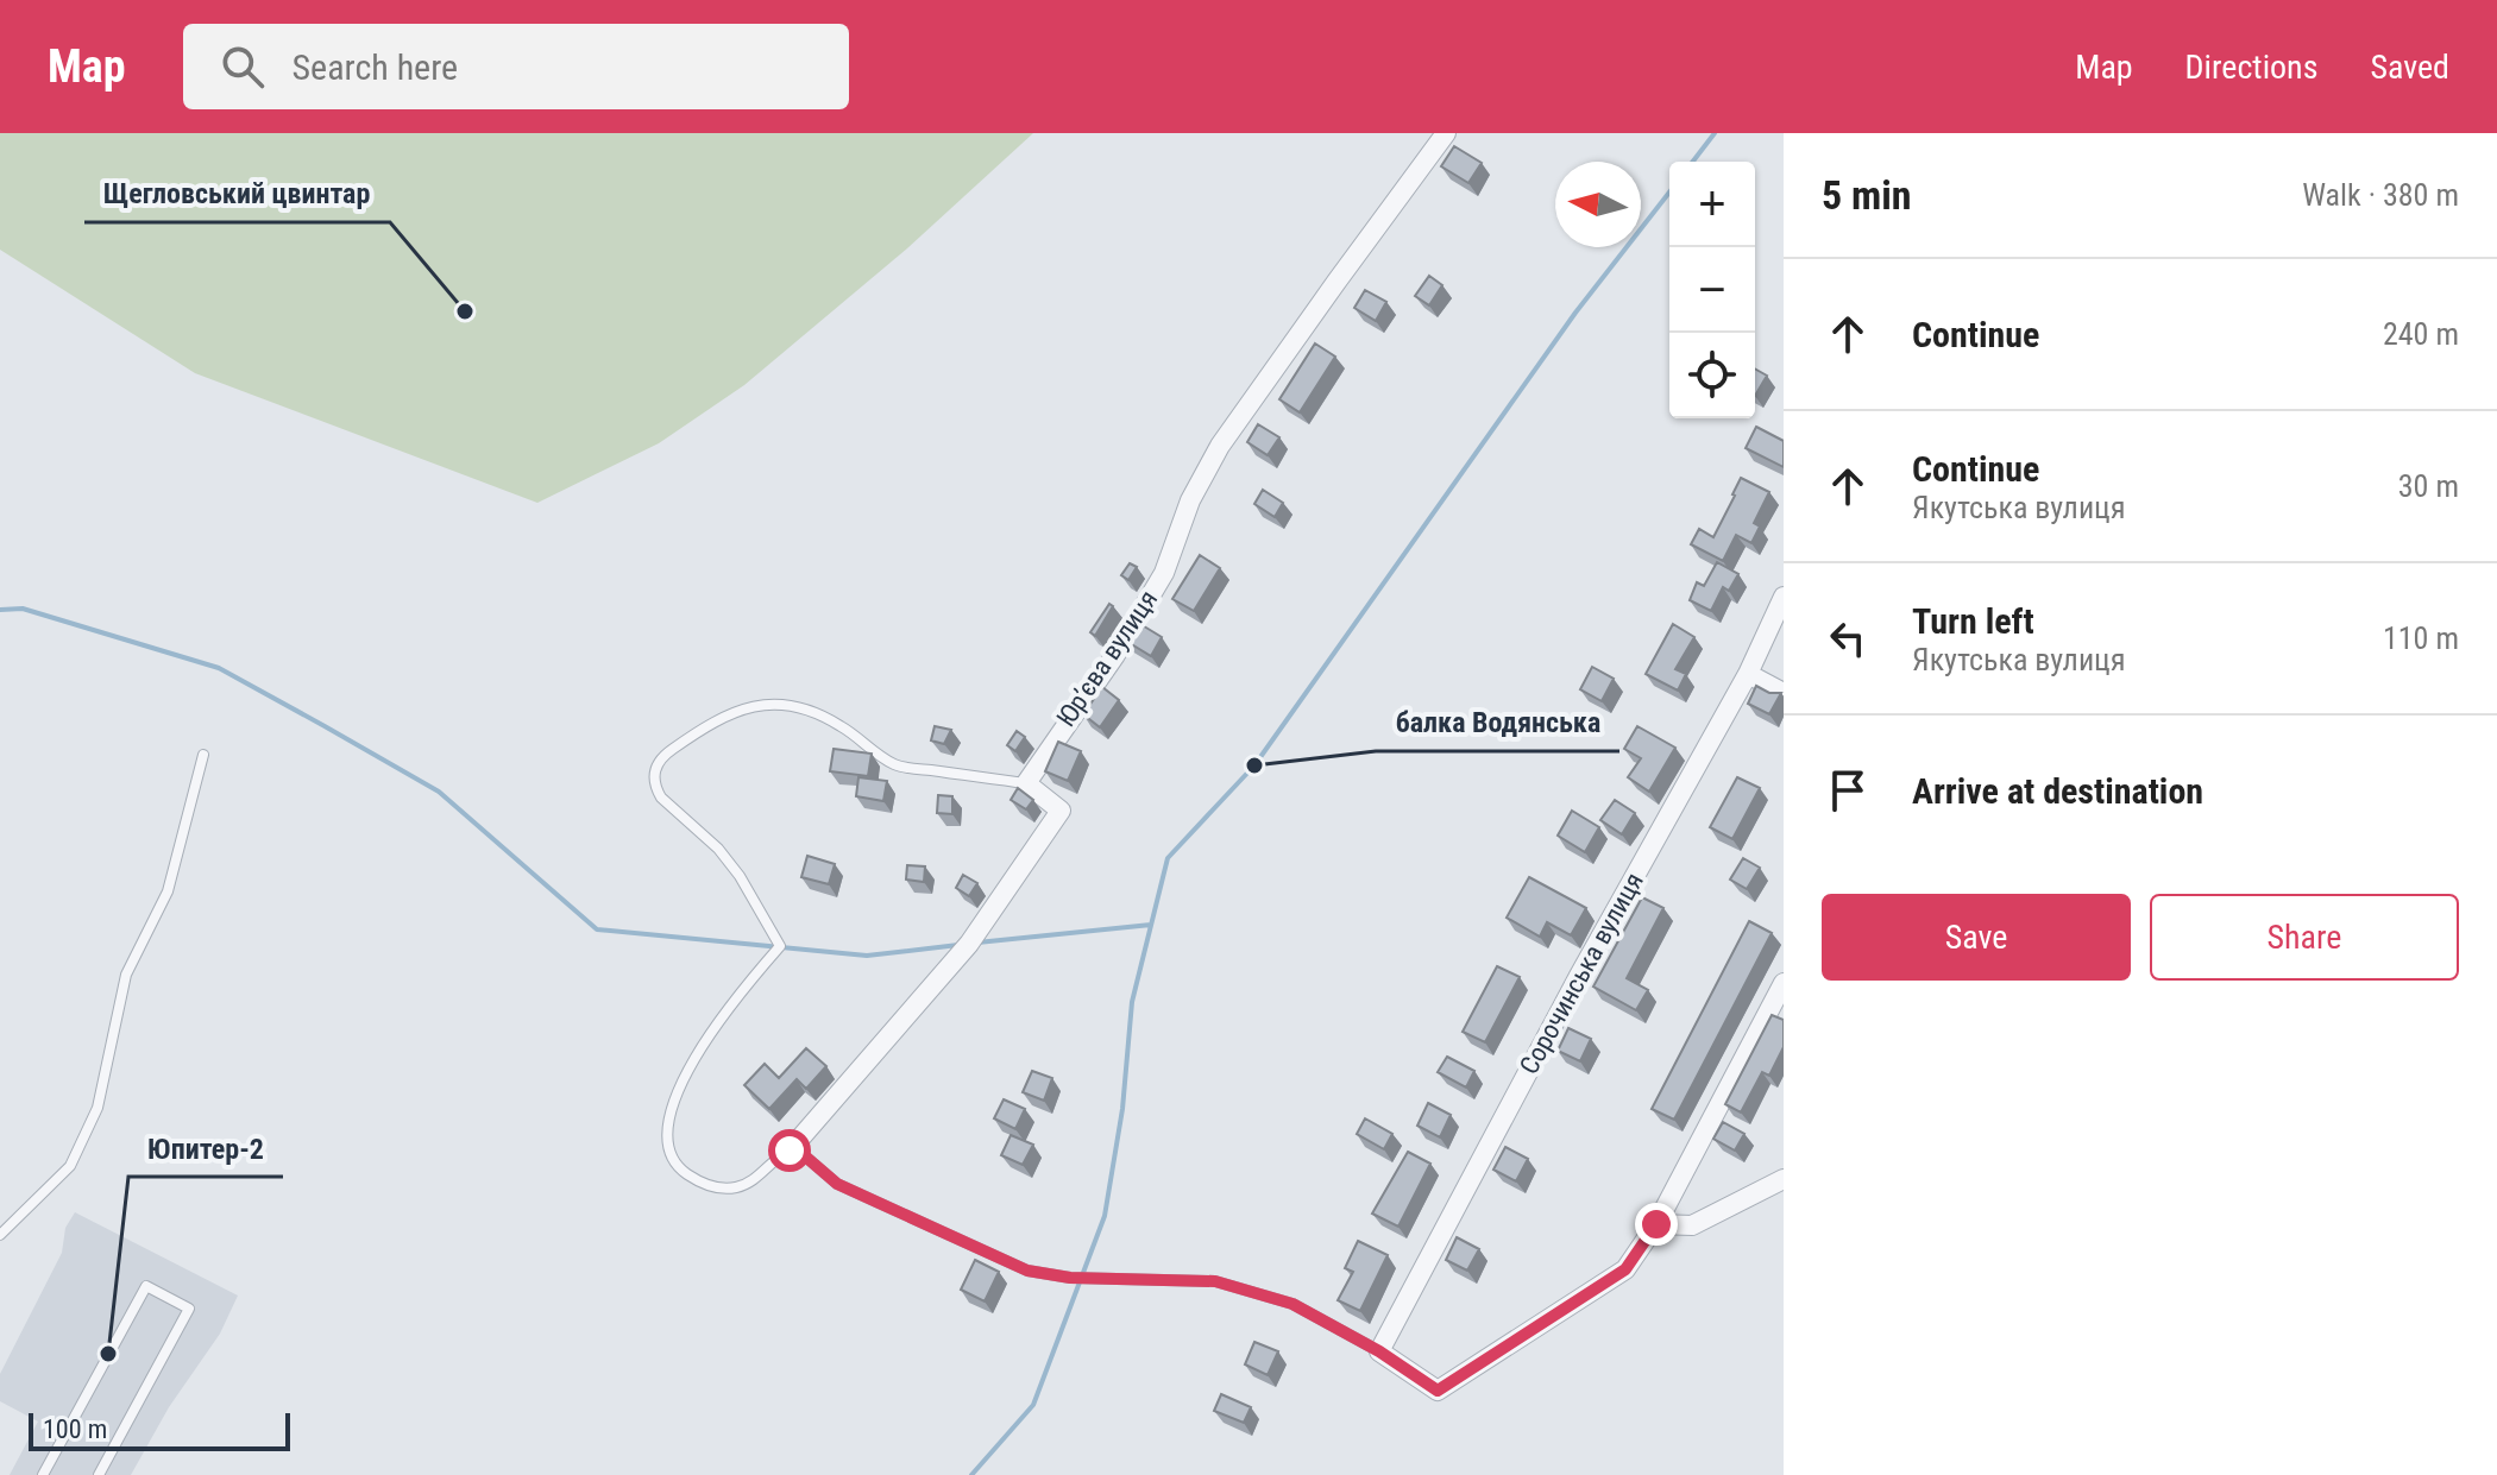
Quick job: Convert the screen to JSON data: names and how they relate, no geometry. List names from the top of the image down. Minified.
{"streets":{"street":["Юр’єва вулиця","Сорочинська вулиця"]},"places":["Щегловський цвинтар","балка Водянська","Юпитер-2"],"scale_bar":"100 m","north":"left","page":{"header":"Map","search":"Search here","nav":["Map","Directions","Saved"],"heading":["5 min","Walk · 380 m"],"map_buttons":["+","−"],"list":[["Continue","240 m"],["Continue","Якутська вулиця","30 m"],["Turn left","Якутська вулиця","110 m"],"Arrive at destination"],"buttons":["Save","Share"],"scale":"100 m"}}
